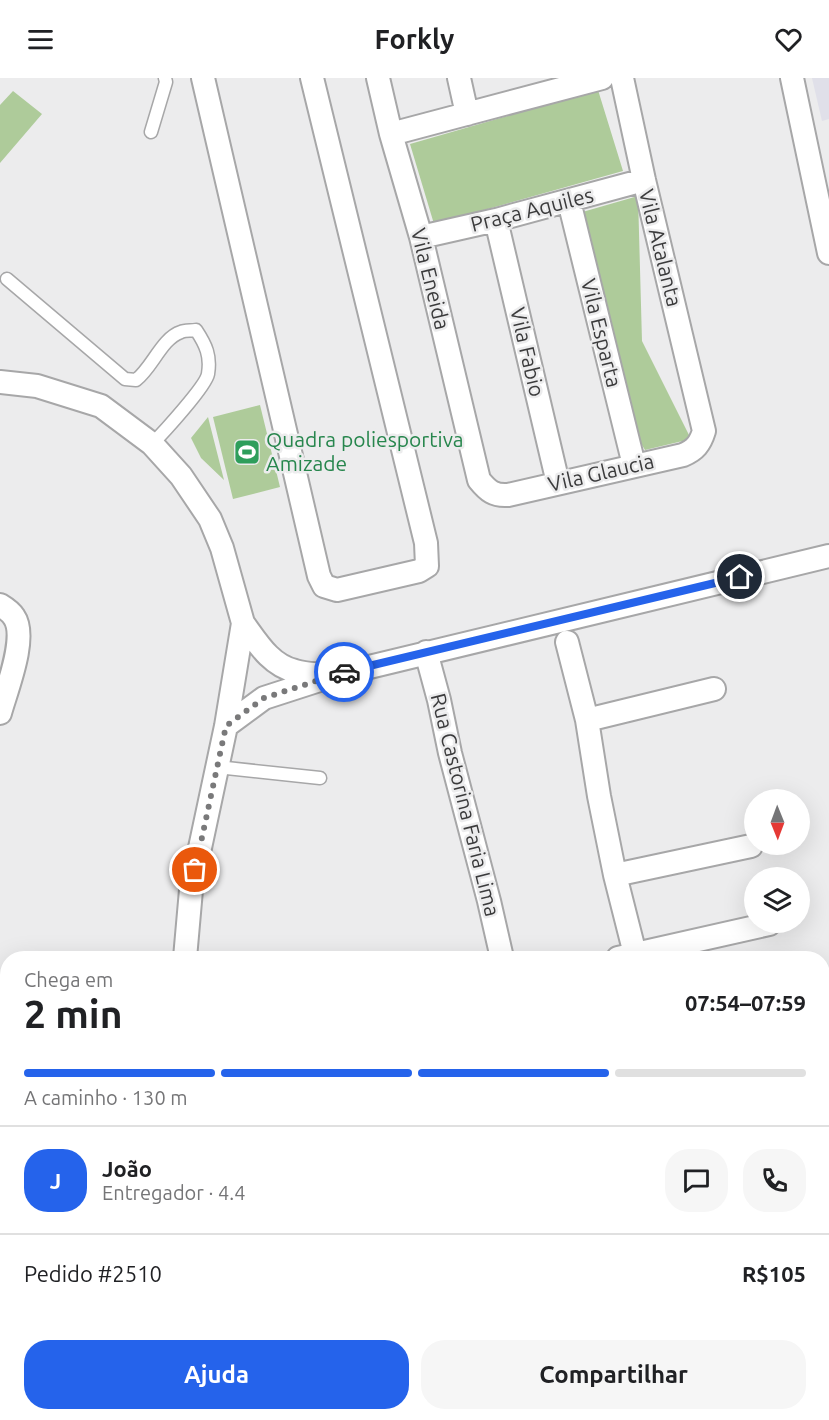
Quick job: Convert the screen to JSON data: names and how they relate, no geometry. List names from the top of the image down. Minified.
{"streets":{"street":["Praça Aquiles","Vila Atalanta","Vila Eneida","Vila Esparta","Vila Fabio","Vila Glaucia","Rua Castorina Faria Lima"]},"crossings":[["Praça Aquiles","Vila Atalanta"],["Praça Aquiles","Vila Eneida"],["Praça Aquiles","Vila Esparta"],["Praça Aquiles","Vila Fabio"],["Vila Atalanta","Vila Glaucia"],["Vila Eneida","Vila Glaucia"],["Vila Esparta","Vila Glaucia"],["Vila Fabio","Vila Glaucia"]],"places":{"sports":["Quadra poliesportiva Amizade"]},"north":"bottom","page":{"header":"Forkly","heading":["2 min","Chega em","07:54–07:59"],"panel":["João","Entregador · 4.4","Pedido #2510","R$105"],"bar":"A caminho · 130 m","round":"J","buttons":["Ajuda","Compartilhar"]}}
